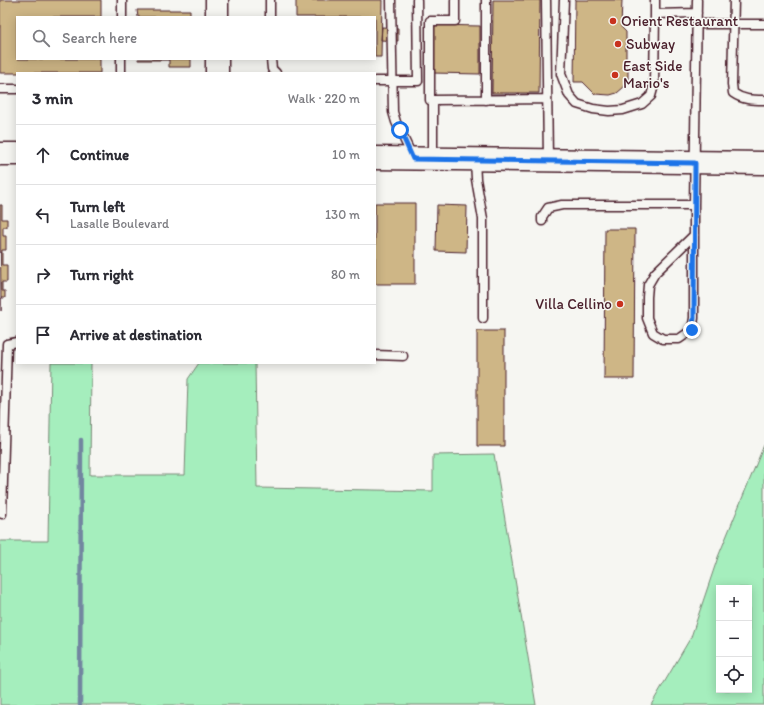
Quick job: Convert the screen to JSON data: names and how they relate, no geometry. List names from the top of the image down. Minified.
{"places":["Orient Restaurant","Subway","East Side Mario's","Villa Cellino"],"page":{"search":"Search here","heading":["3 min","Walk · 220 m"],"list":[["Continue","10 m"],["Turn left","Lasalle Boulevard","130 m"],["Turn right","80 m"],"Arrive at destination"],"map_buttons":["+","−"]}}
